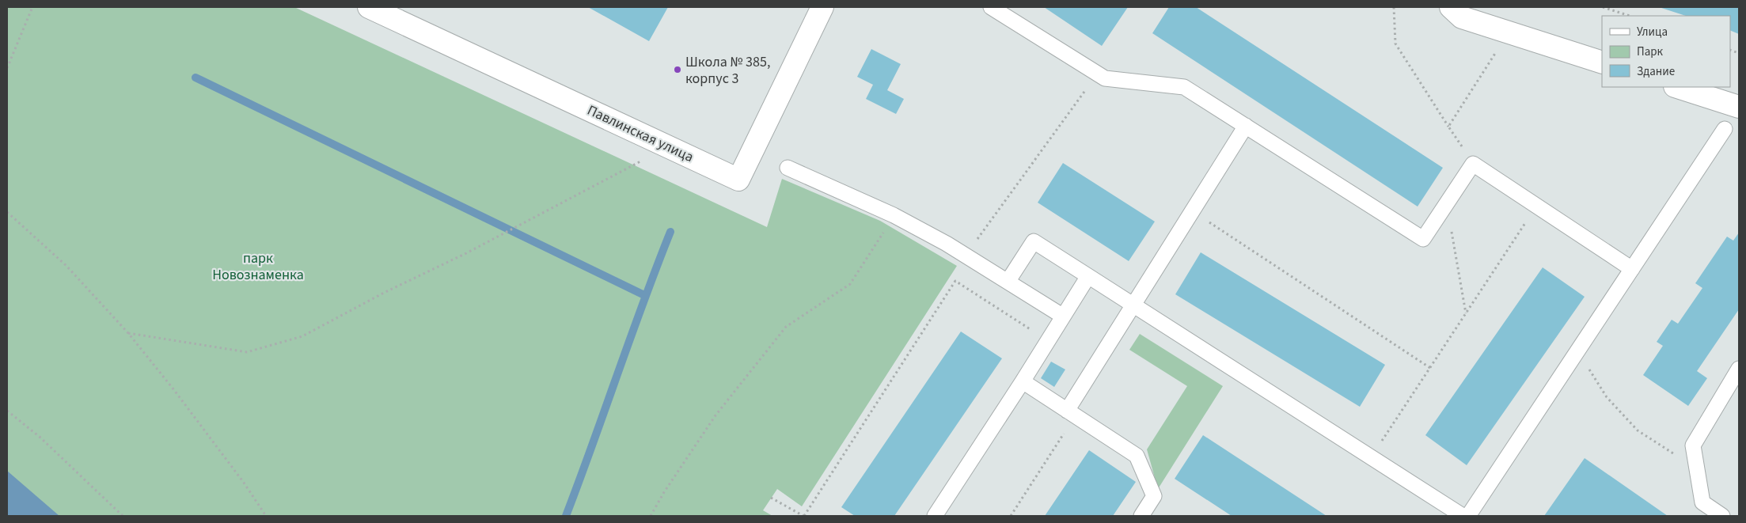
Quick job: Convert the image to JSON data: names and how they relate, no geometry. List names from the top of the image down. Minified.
{"streets":{"street":["Павлинская улица"]},"parks":["парк Новознаменка"],"places":["Школа № 385, корпус 3"],"legend":["Улица","Парк","Здание"]}
